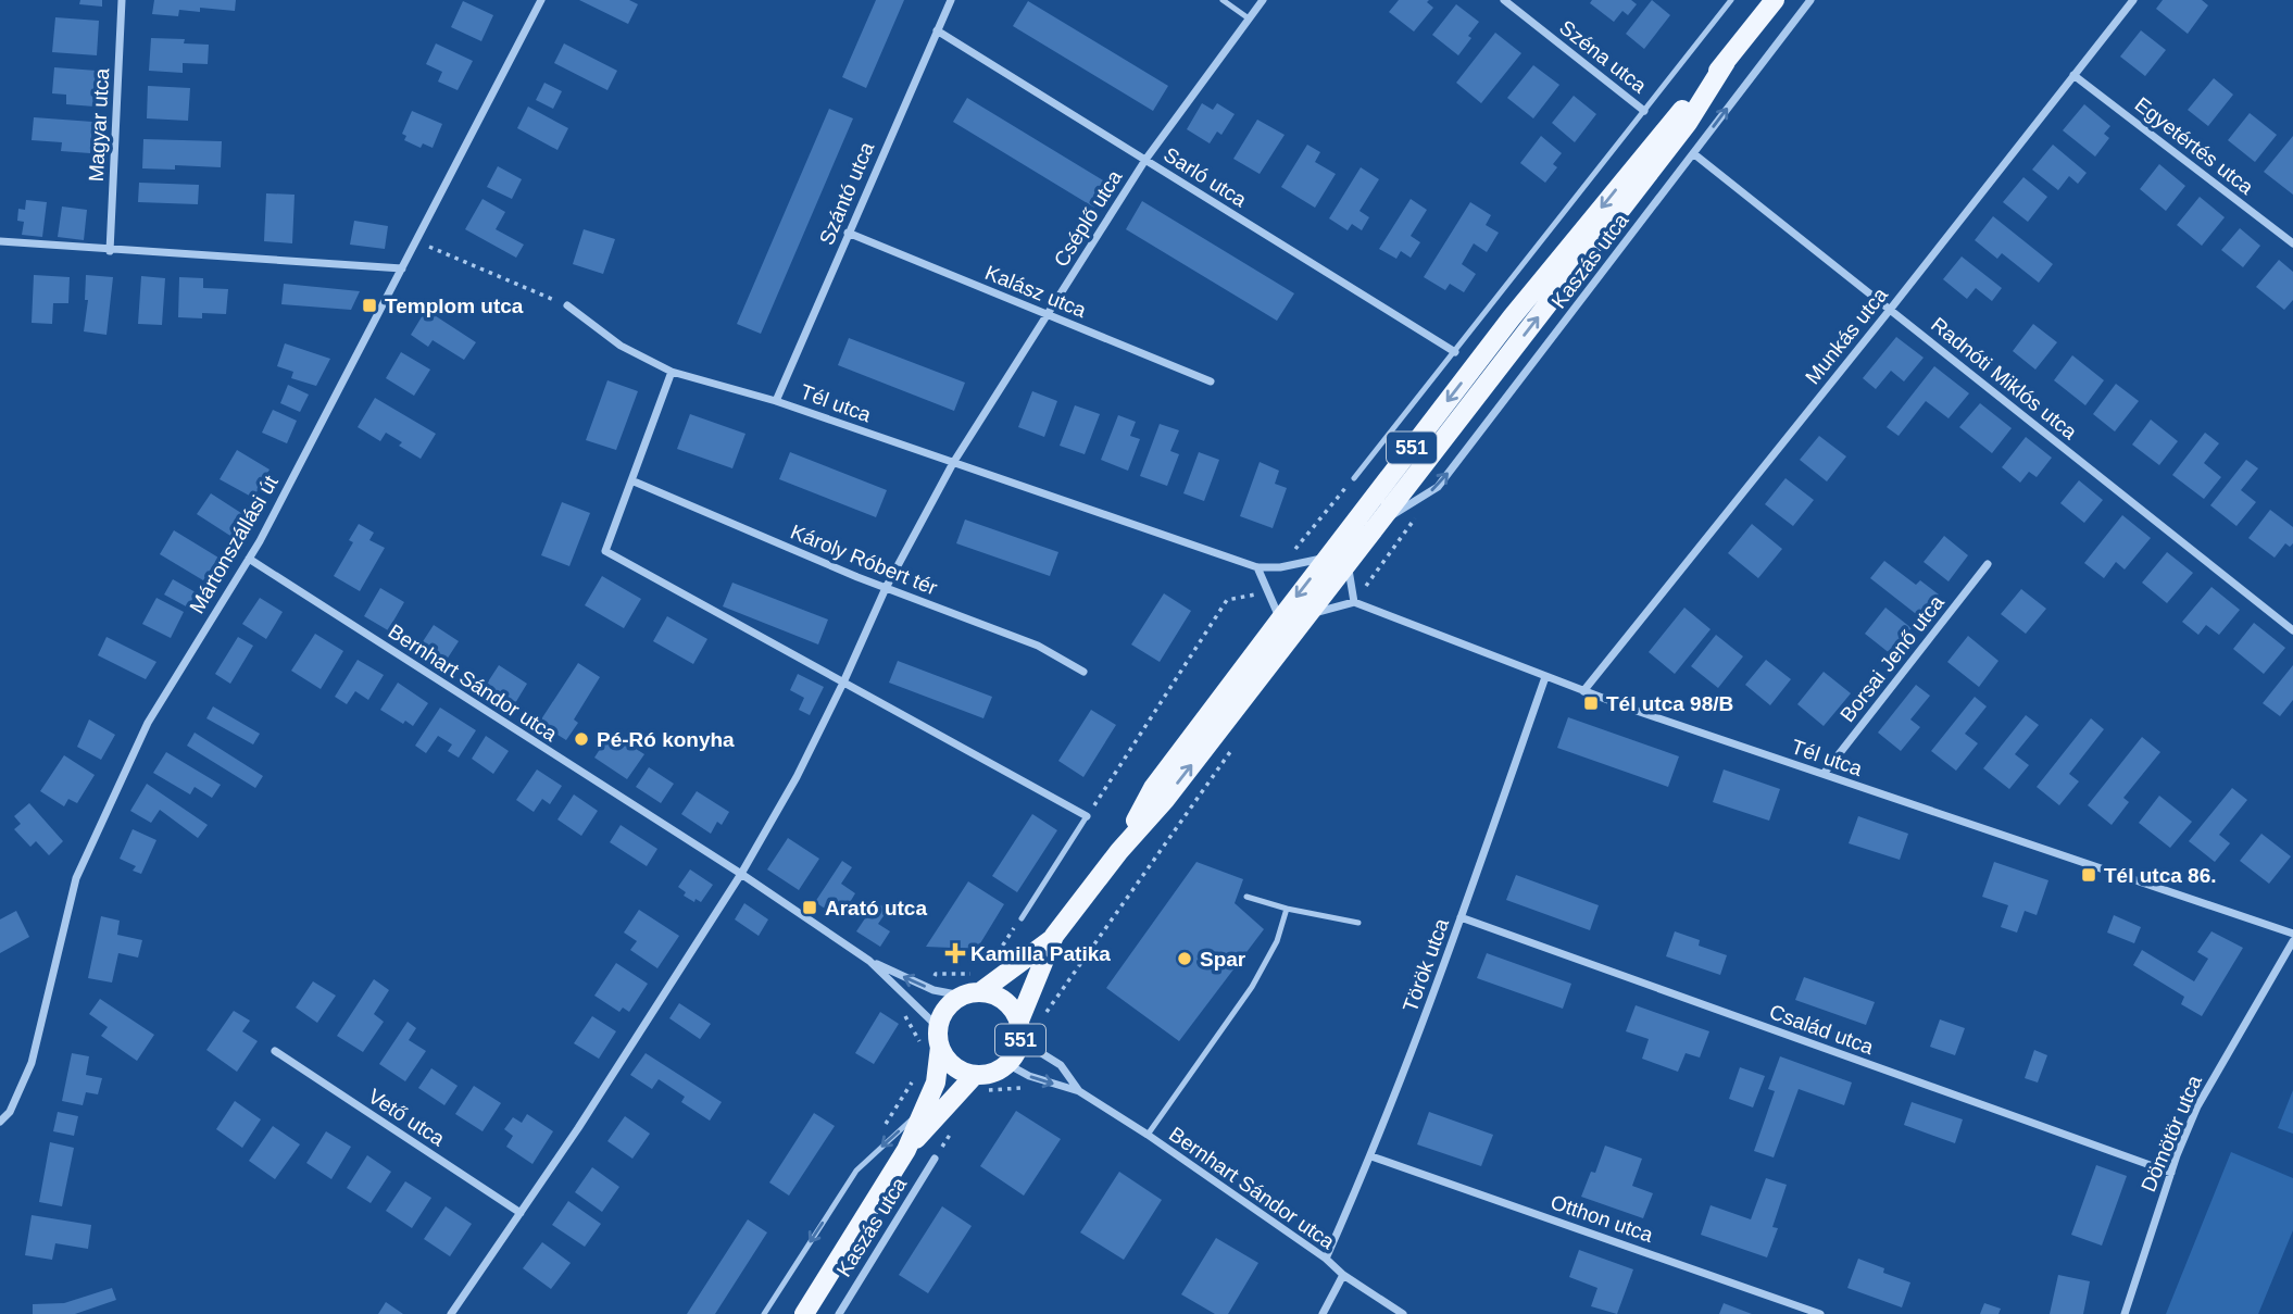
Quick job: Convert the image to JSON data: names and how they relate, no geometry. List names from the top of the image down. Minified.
{"streets":{"main road":["551"],"street":["Széna utca","Magyar utca","Egyetértés utca","Sarló utca","Szántó utca","Cséplő utca","Kaszás utca","Kalász utca","Munkás utca","Radnóti Miklós utca","Tél utca","Mártonszállási út","Károly Róbert tér","Borsai Jenő utca","Bernhart Sándor utca","Török utca","Család utca","Vető utca","Dömötör utca","Otthon utca"]},"crossings":[["Egyetértés utca","Munkás utca"],["Sarló utca","Szántó utca"],["Sarló utca","Cséplő utca"],["Szántó utca","Kalász utca"],["Szántó utca","Tél utca"],["Cséplő utca","Kalász utca"],["Cséplő utca","Tél utca"],["Kaszás utca","Radnóti Miklós utca"],["Kaszás utca","551"],["Munkás utca","Radnóti Miklós utca"],["Munkás utca","Tél utca"],["Tél utca","551"],["Tél utca","Borsai Jenő utca"],["Tél utca","Török utca"],["551","Bernhart Sándor utca"],["Mártonszállási út","Bernhart Sándor utca"],["Bernhart Sándor utca","Török utca"],["Török utca","Család utca"],["Török utca","Otthon utca"],["Család utca","Dömötör utca"]],"one_way":["Kaszás utca"],"places":{"transit":["Templom utca","Tél utca 98/B","Tél utca 86.","Arató utca"],"other":["Pé-Ró konyha","Spar"],"health":["Kamilla Patika"]}}
